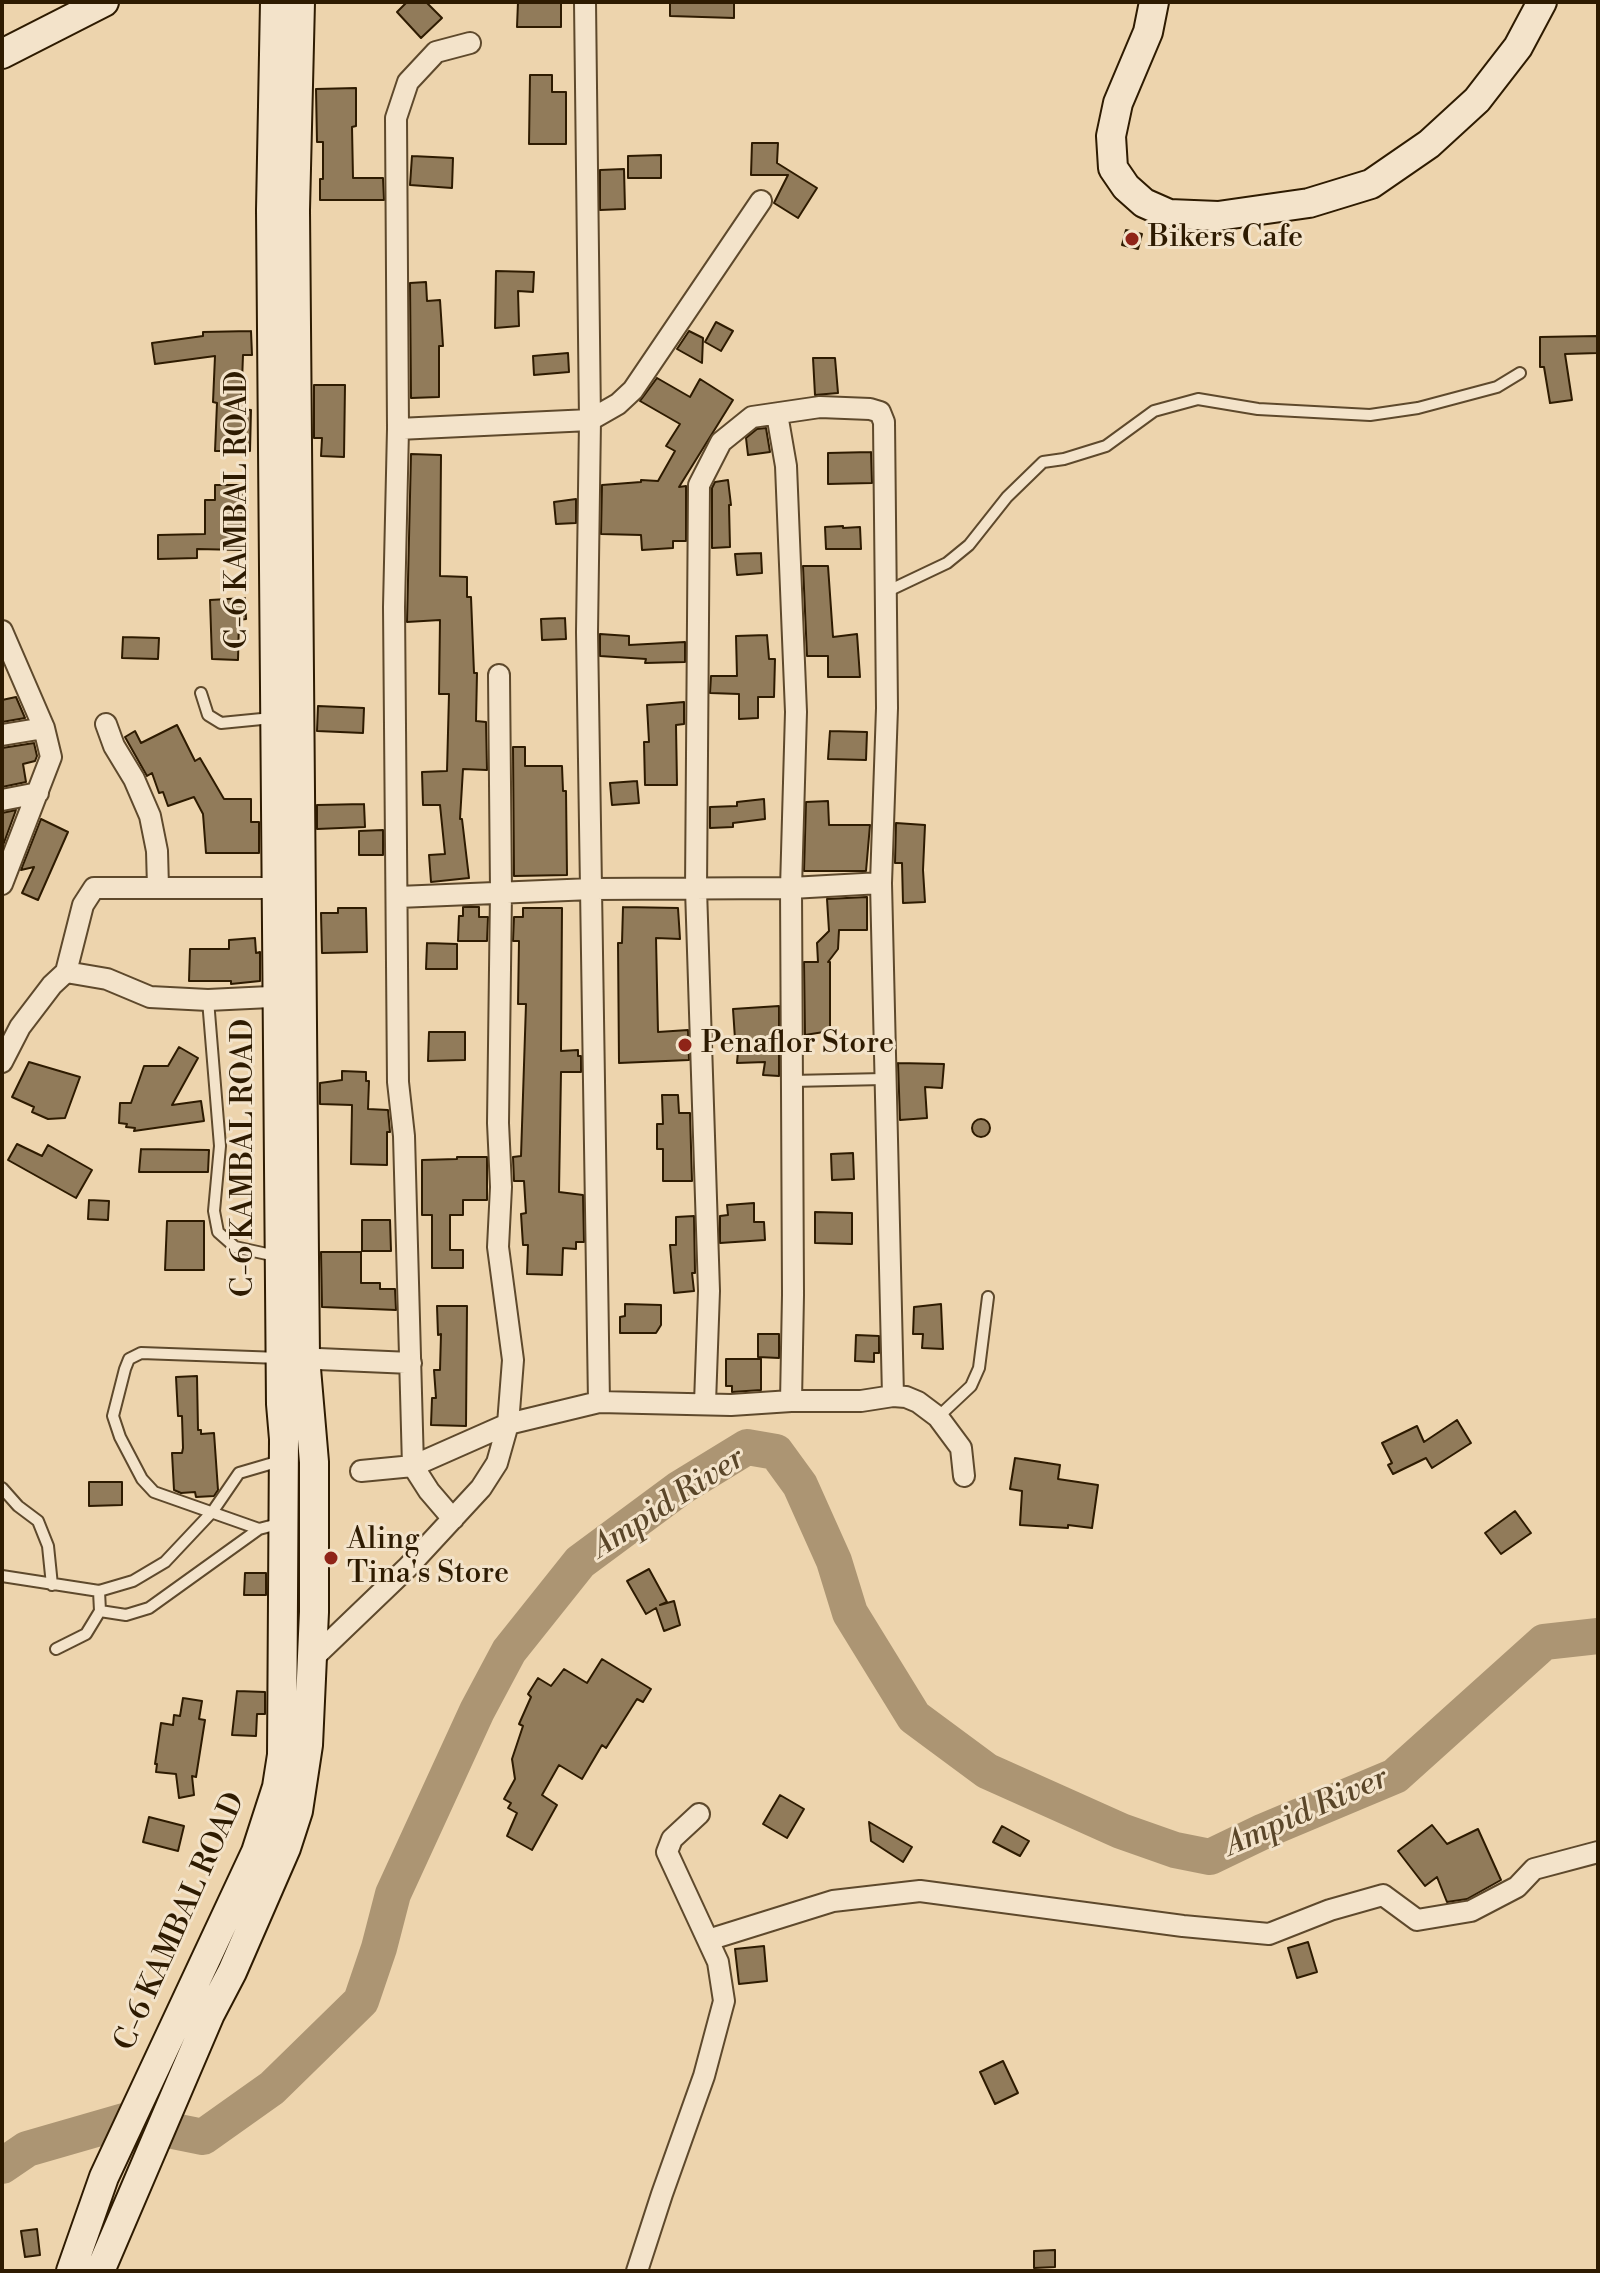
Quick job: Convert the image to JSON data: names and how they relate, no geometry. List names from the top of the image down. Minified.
{"streets":{"main road":["C-6 KAMBAL ROAD"]},"water":["Ampid River"],"places":["Bikers Cafe","Penaflor Store","Aling Tina's Store"]}
